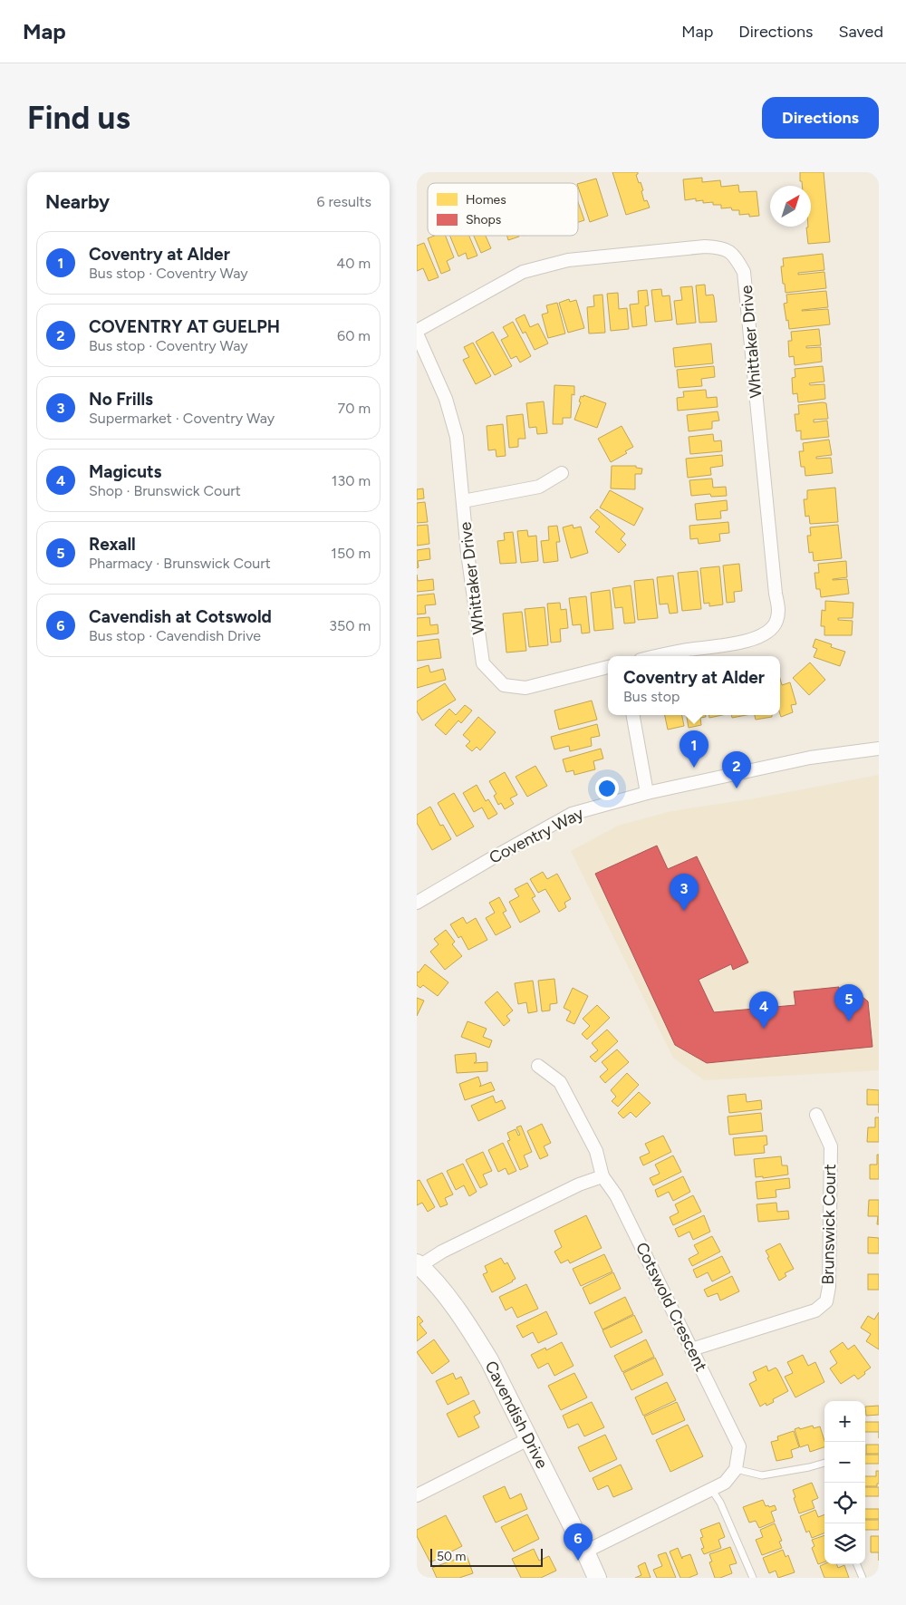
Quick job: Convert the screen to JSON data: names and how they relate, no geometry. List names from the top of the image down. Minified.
{"streets":{"street":["Whittaker Drive","Coventry Way","Brunswick Court","Cotswold Crescent","Cavendish Drive"]},"crossings":[["Brunswick Court","Cotswold Crescent"]],"legend":["Homes","Shops"],"scale_bar":"50 m","north":"top right","page":{"header":"Map","nav":["Map","Directions","Saved"],"buttons":"Directions","title":"Find us","heading":["Nearby","6 results"],"list":[{"mark":"1","name":"Coventry at Alder","note":"Bus stop · Coventry Way","value":"40 m"},{"mark":"2","name":"COVENTRY AT GUELPH","note":"Bus stop · Coventry Way","value":"60 m"},{"mark":"3","name":"No Frills","note":"Supermarket · Coventry Way","value":"70 m"},{"mark":"4","name":"Magicuts","note":"Shop · Brunswick Court","value":"130 m"},{"mark":"5","name":"Rexall","note":"Pharmacy · Brunswick Court","value":"150 m"},{"mark":"6","name":"Cavendish at Cotswold","note":"Bus stop · Cavendish Drive","value":"350 m"}],"popup":["Coventry at Alder","Bus stop"],"pins":["1","2","3","5","4","6"],"map_buttons":["+","−"],"scale":"50 m"}}
